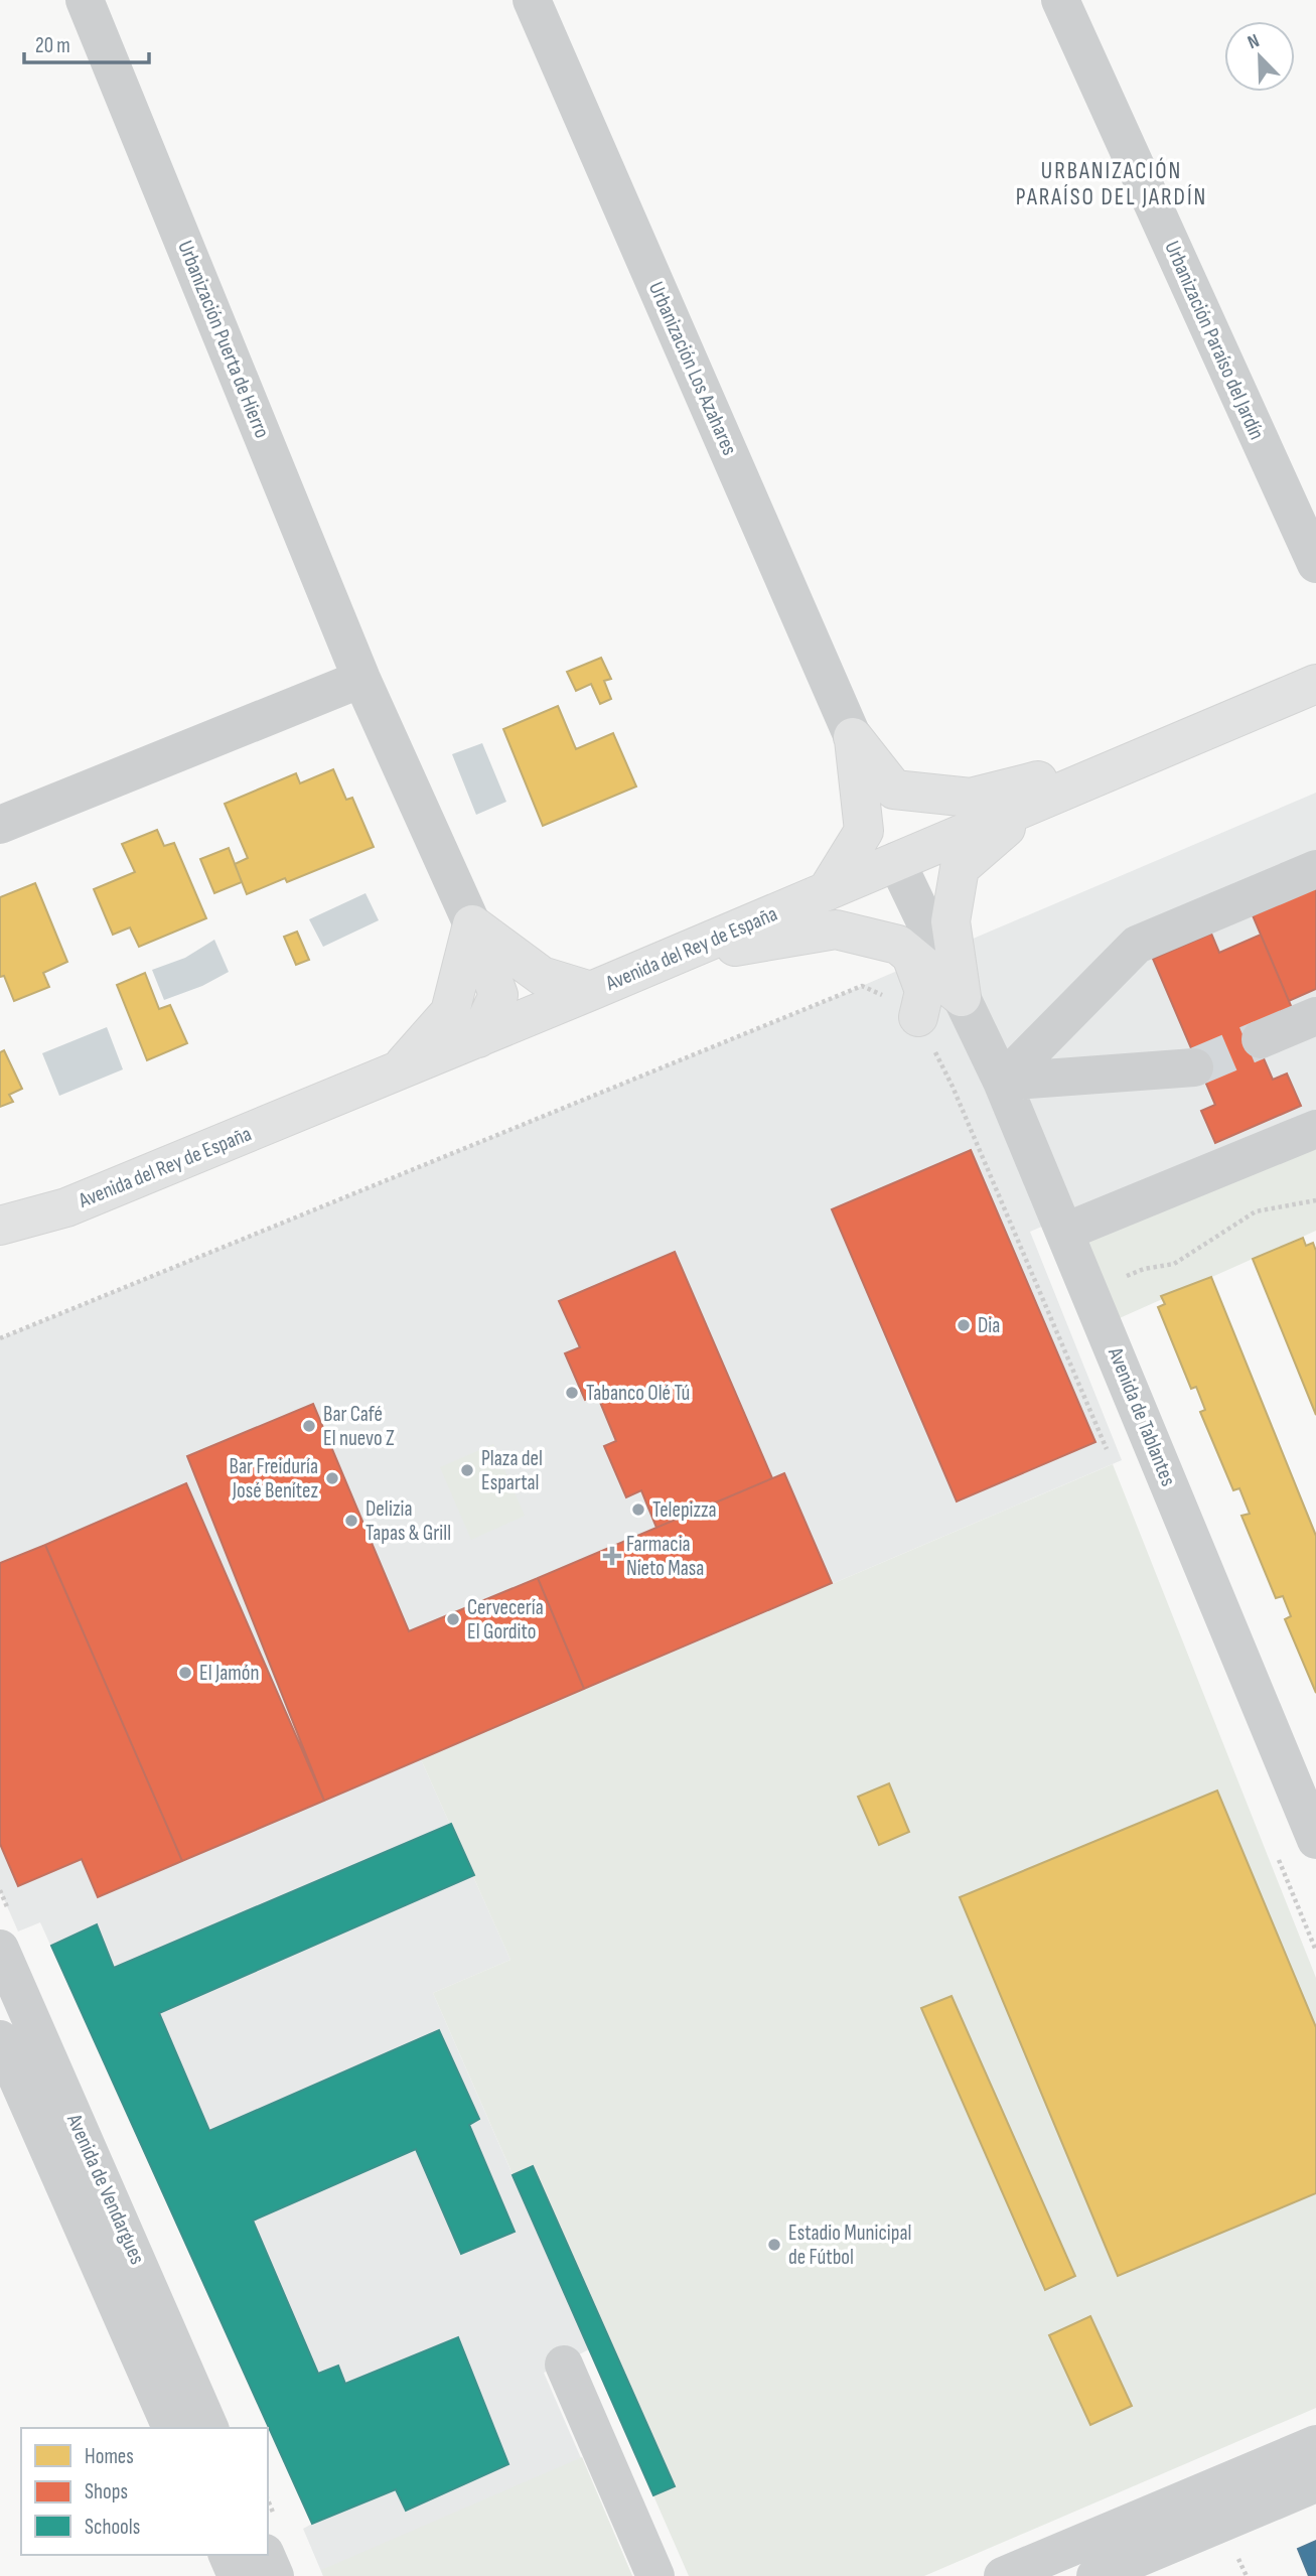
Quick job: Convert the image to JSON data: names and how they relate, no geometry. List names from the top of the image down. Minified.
{"streets":{"main road":["Avenida del Rey de España"],"street":["Urbanización Puerta de Hierro","Urbanización Paraíso del Jardín","Urbanización Los Azahares","Avenida de Tablantes","Avenida de Vendargues"]},"crossings":[["Avenida del Rey de España","Avenida de Tablantes"]],"districts":["URBANIZACIÓN PARAÍSO DEL JARDÍN"],"places":{"other":["Dia","Tabanco Olé Tú","Bar Café El nuevo Z","Plaza del Espartal","Bar Freiduría José Benítez","Telepizza","Delizia Tapas & Grill","Cervecería El Gordito","El Jamón","Estadio Municipal de Fútbol"],"health":["Farmacia Nieto Masa"]},"legend":["Homes","Shops","Schools"],"scale_bar":"20 m","north":"top left"}
